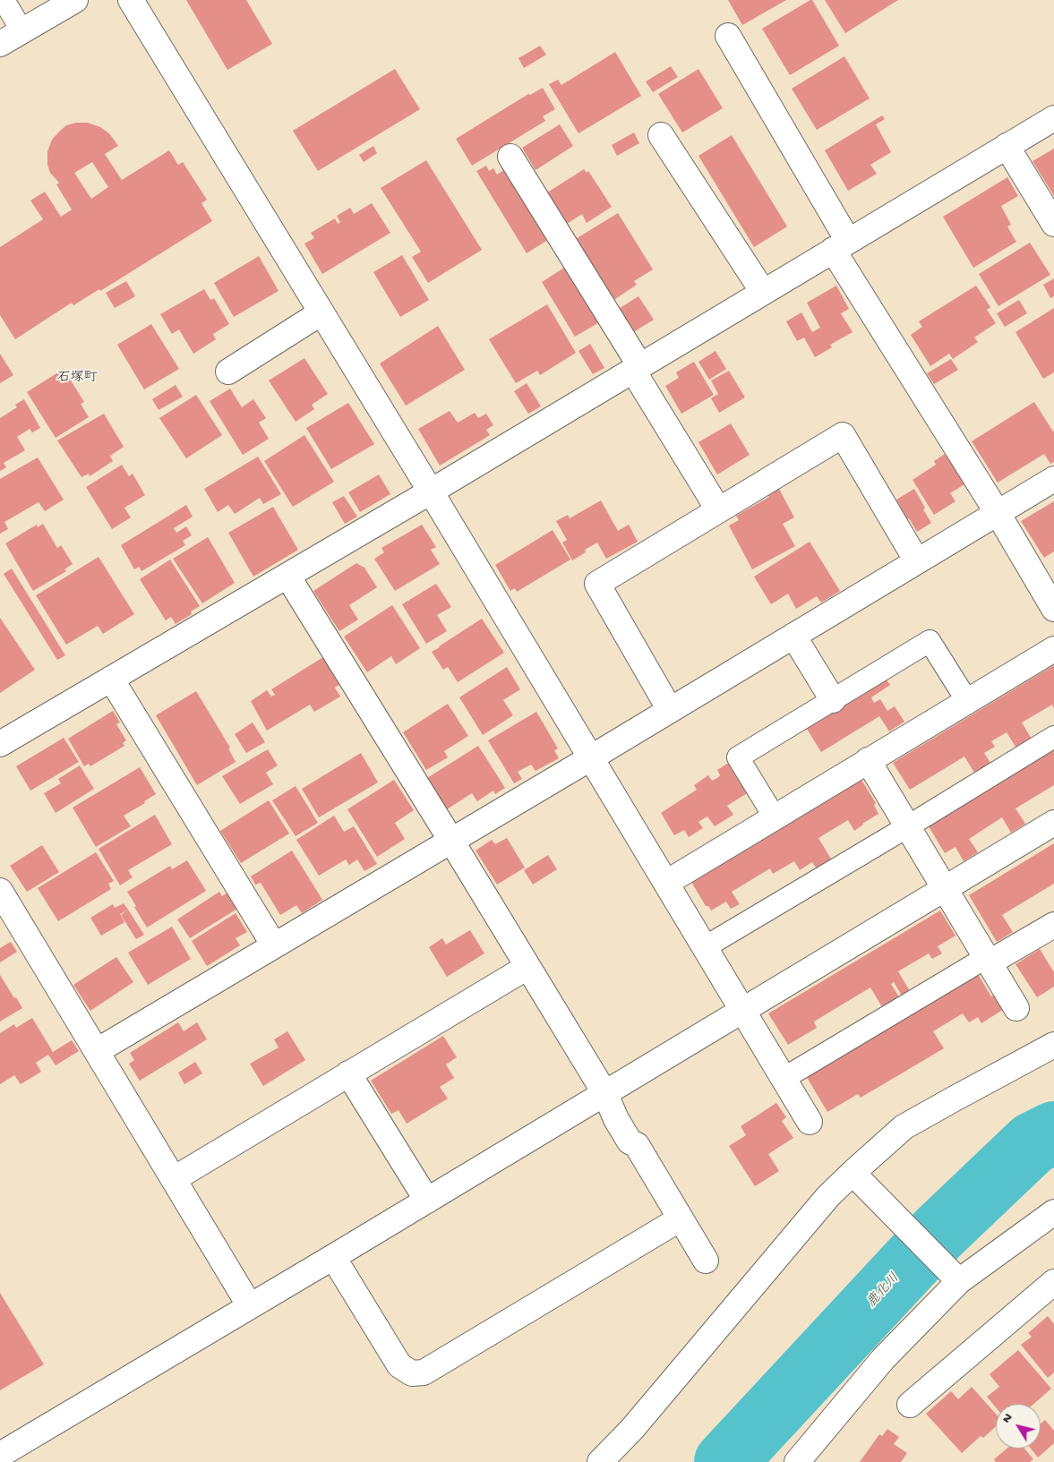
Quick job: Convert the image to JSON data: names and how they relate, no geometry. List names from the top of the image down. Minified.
{"districts":["石塚町"],"water":["鹿化川"],"north":"top left"}
